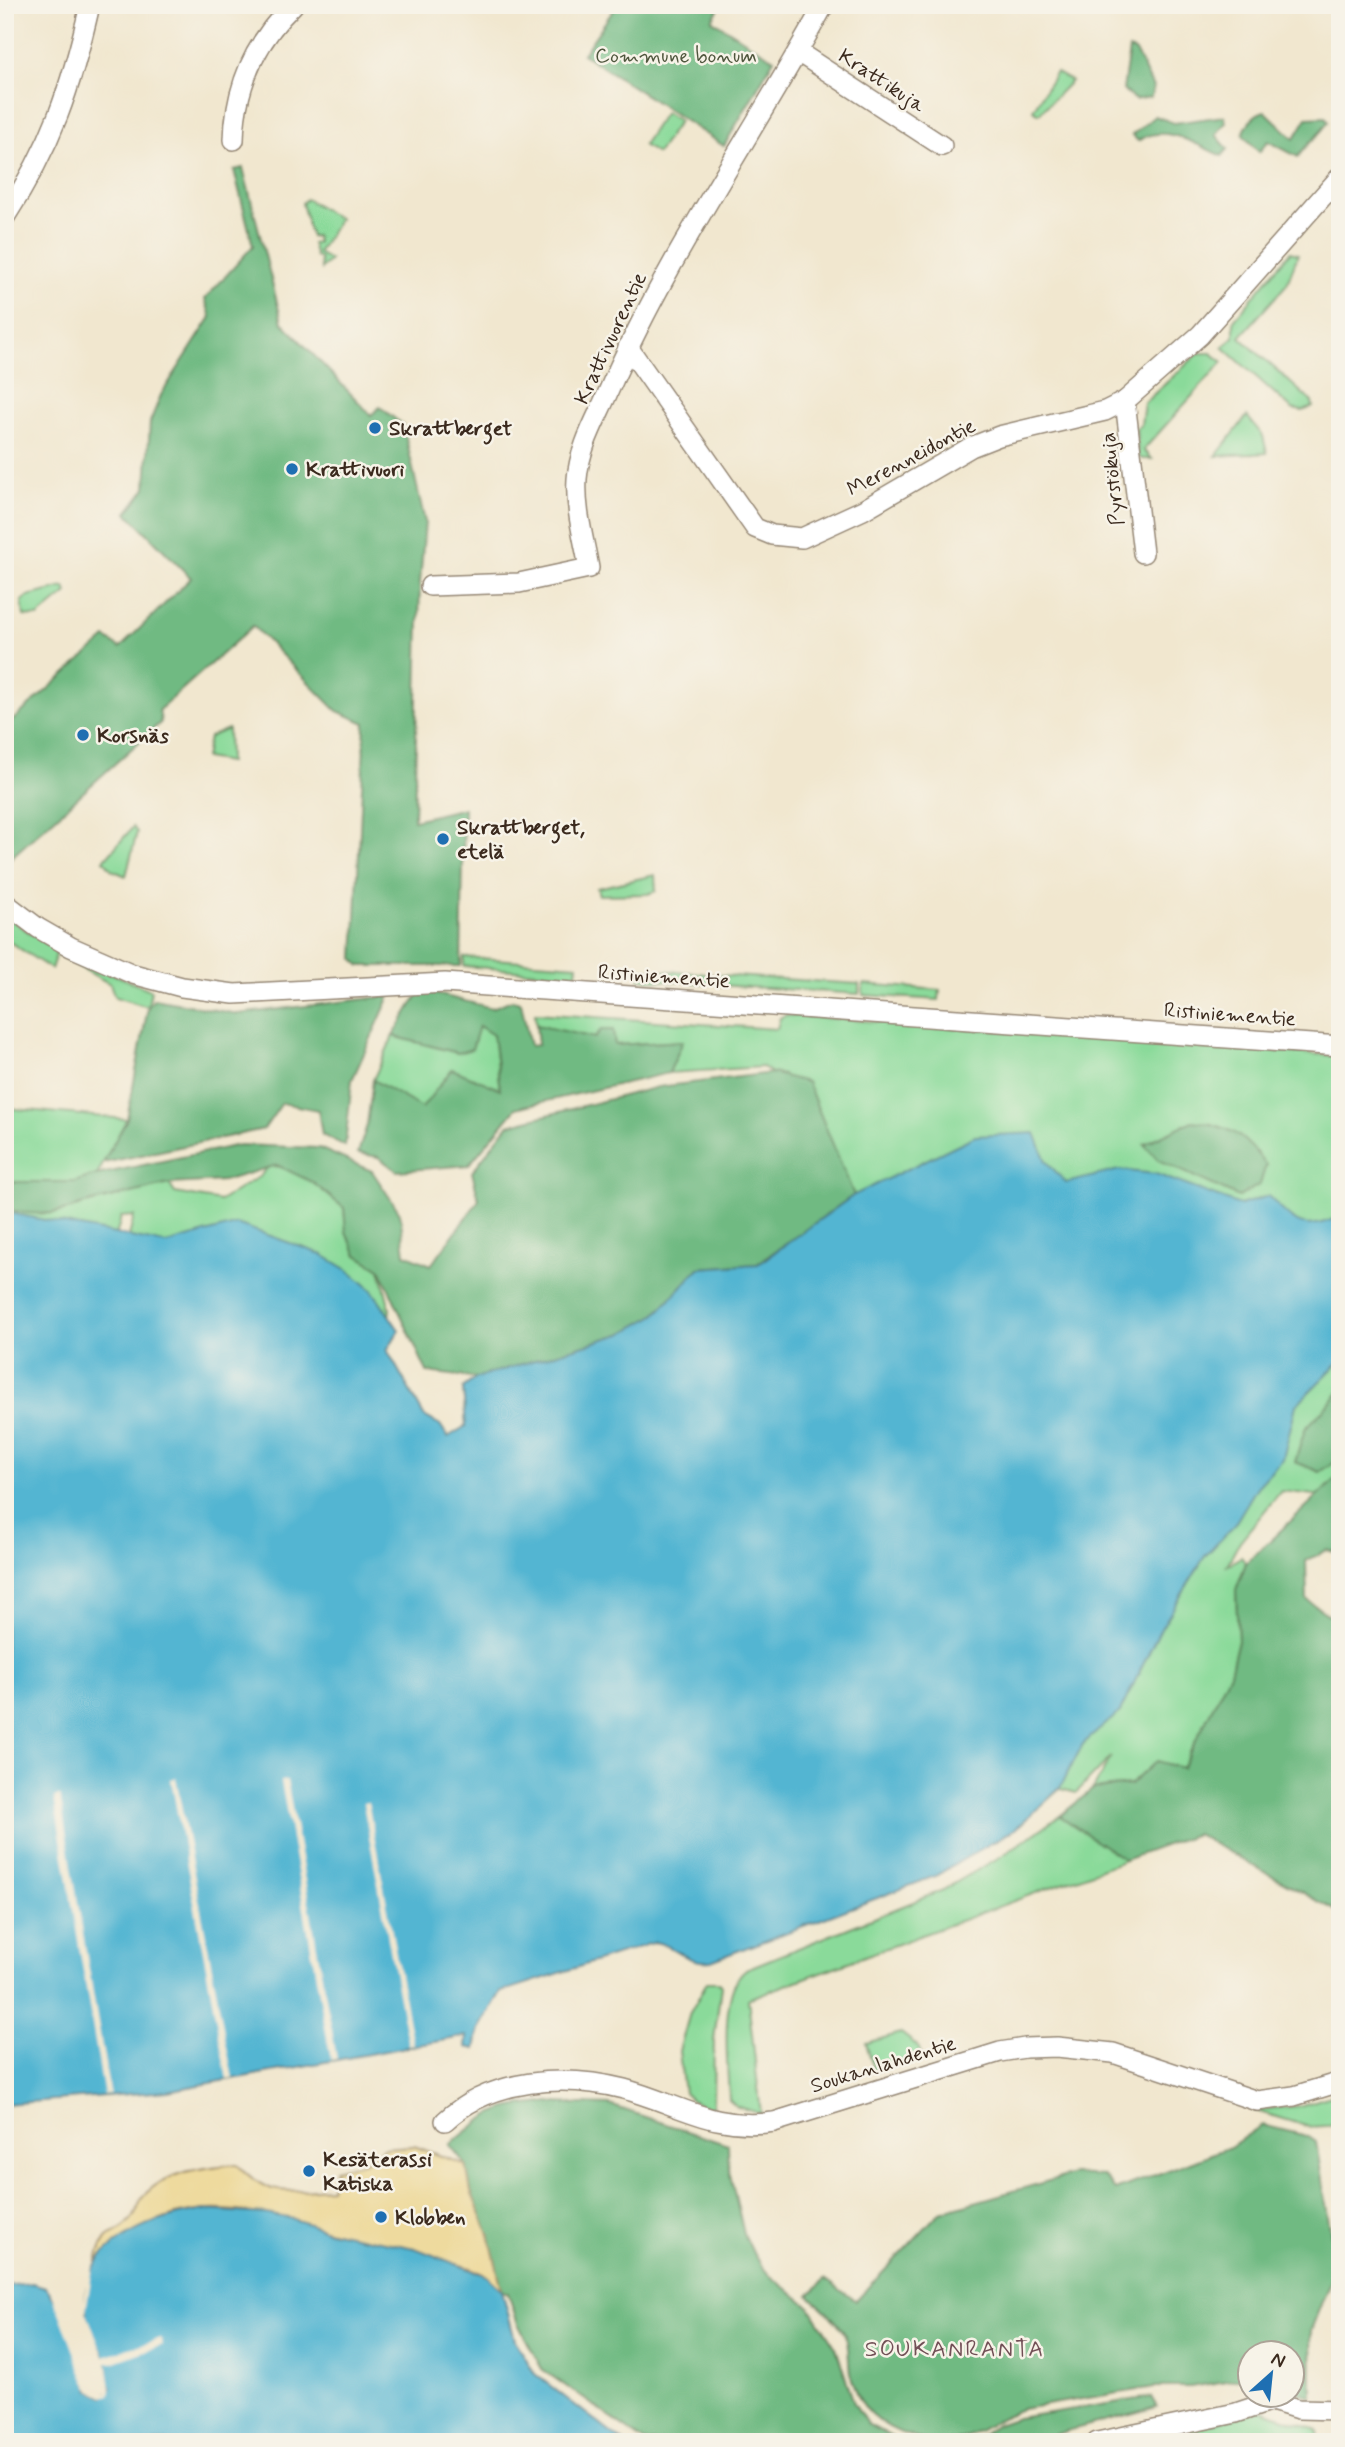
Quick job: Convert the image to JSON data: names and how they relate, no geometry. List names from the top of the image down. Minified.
{"streets":{"street":["Krattikuja","Krattivuorentie","Merenneidontie","Pyrstökuja","Ristiniementie","Soukanlahdentie"]},"crossings":[["Krattikuja","Krattivuorentie"],["Krattivuorentie","Merenneidontie"],["Merenneidontie","Pyrstökuja"]],"districts":["SOUKANRANTA"],"parks":["Commune bonum"],"places":["Skrattberget","Krattivuori","Korsnäs","Skrattberget, etelä","Kesäterassi Katiska","Klobben"],"north":"top right"}
